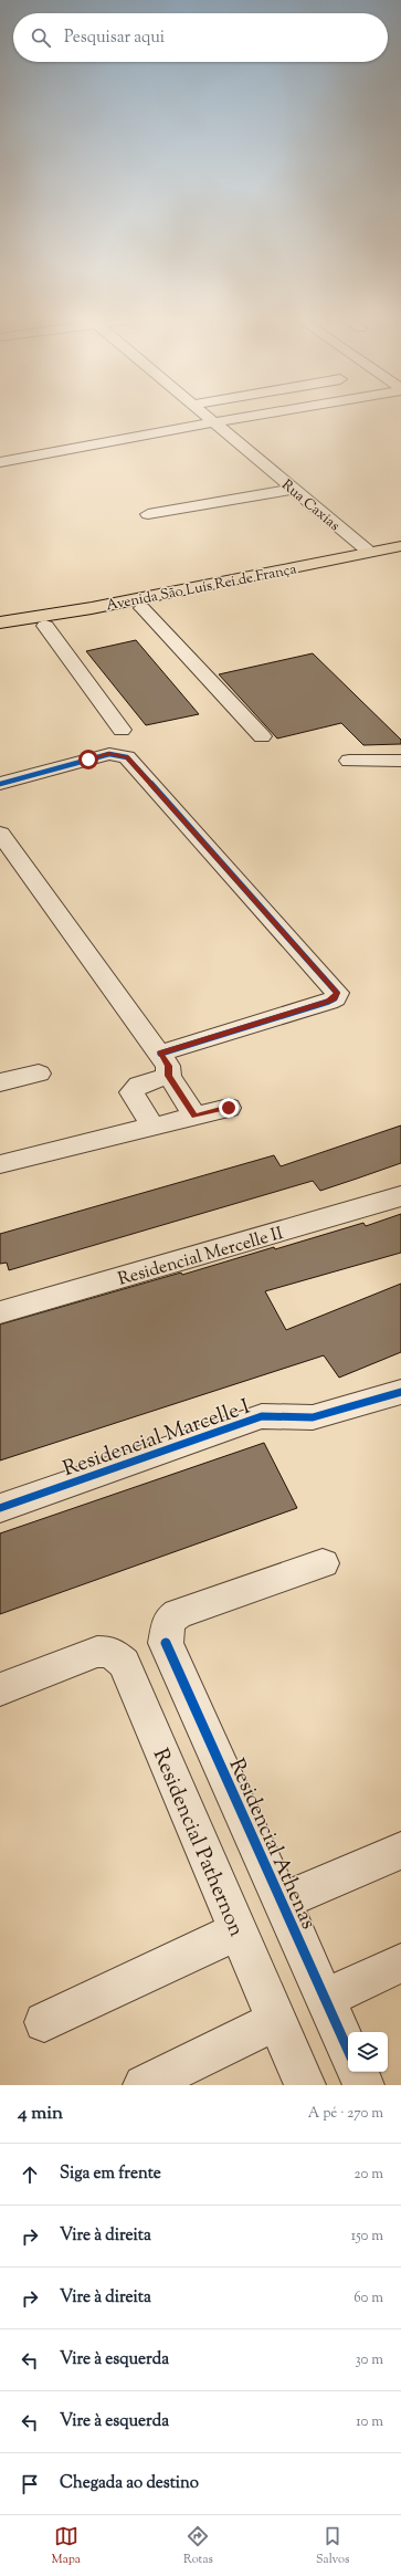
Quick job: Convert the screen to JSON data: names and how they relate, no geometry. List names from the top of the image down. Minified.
{"streets":{"main road":["Avenida São Luís Rei de França"],"street":["Rua Caxias","Residencial Mercelle II","Residencial Marcelle I","Residencial Pathernon","Residencial Athenas"]},"crossings":[["Rua Caxias","Avenida São Luís Rei de França"]],"page":{"search":"Pesquisar aqui","heading":["4 min","A pé · 270 m"],"list":[["Siga em frente","20 m"],["Vire à direita","150 m"],["Vire à direita","60 m"],["Vire à esquerda","30 m"],["Vire à esquerda","10 m"],"Chegada ao destino"],"nav":["Mapa","Rotas","Salvos"]}}
